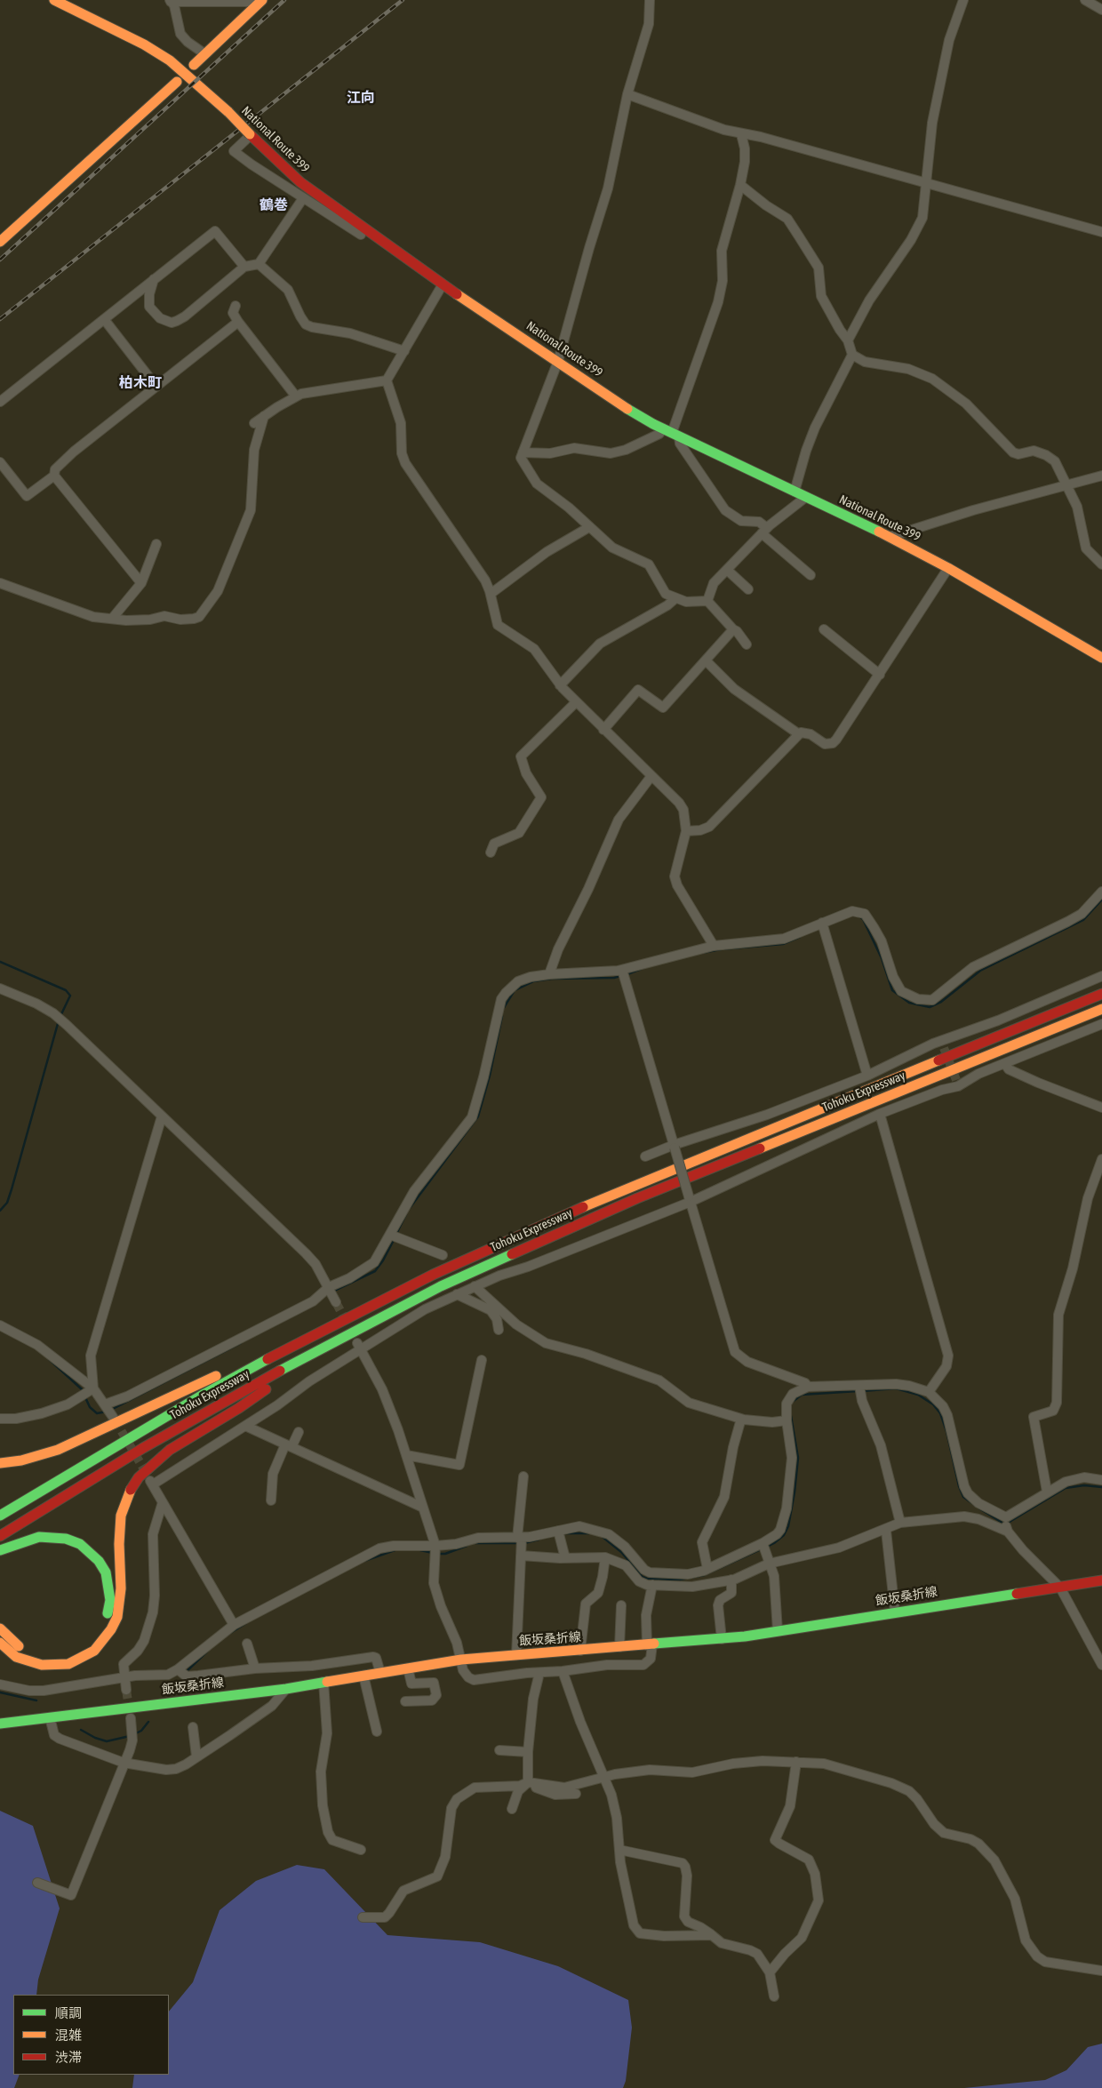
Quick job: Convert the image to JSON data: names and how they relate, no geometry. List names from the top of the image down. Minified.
{"streets":{"main road":["National Route 399","Tohoku Expressway","飯坂桑折線"]},"districts":["江向","鶴巻","柏木町"],"legend":["順調","混雑","渋滞"]}
